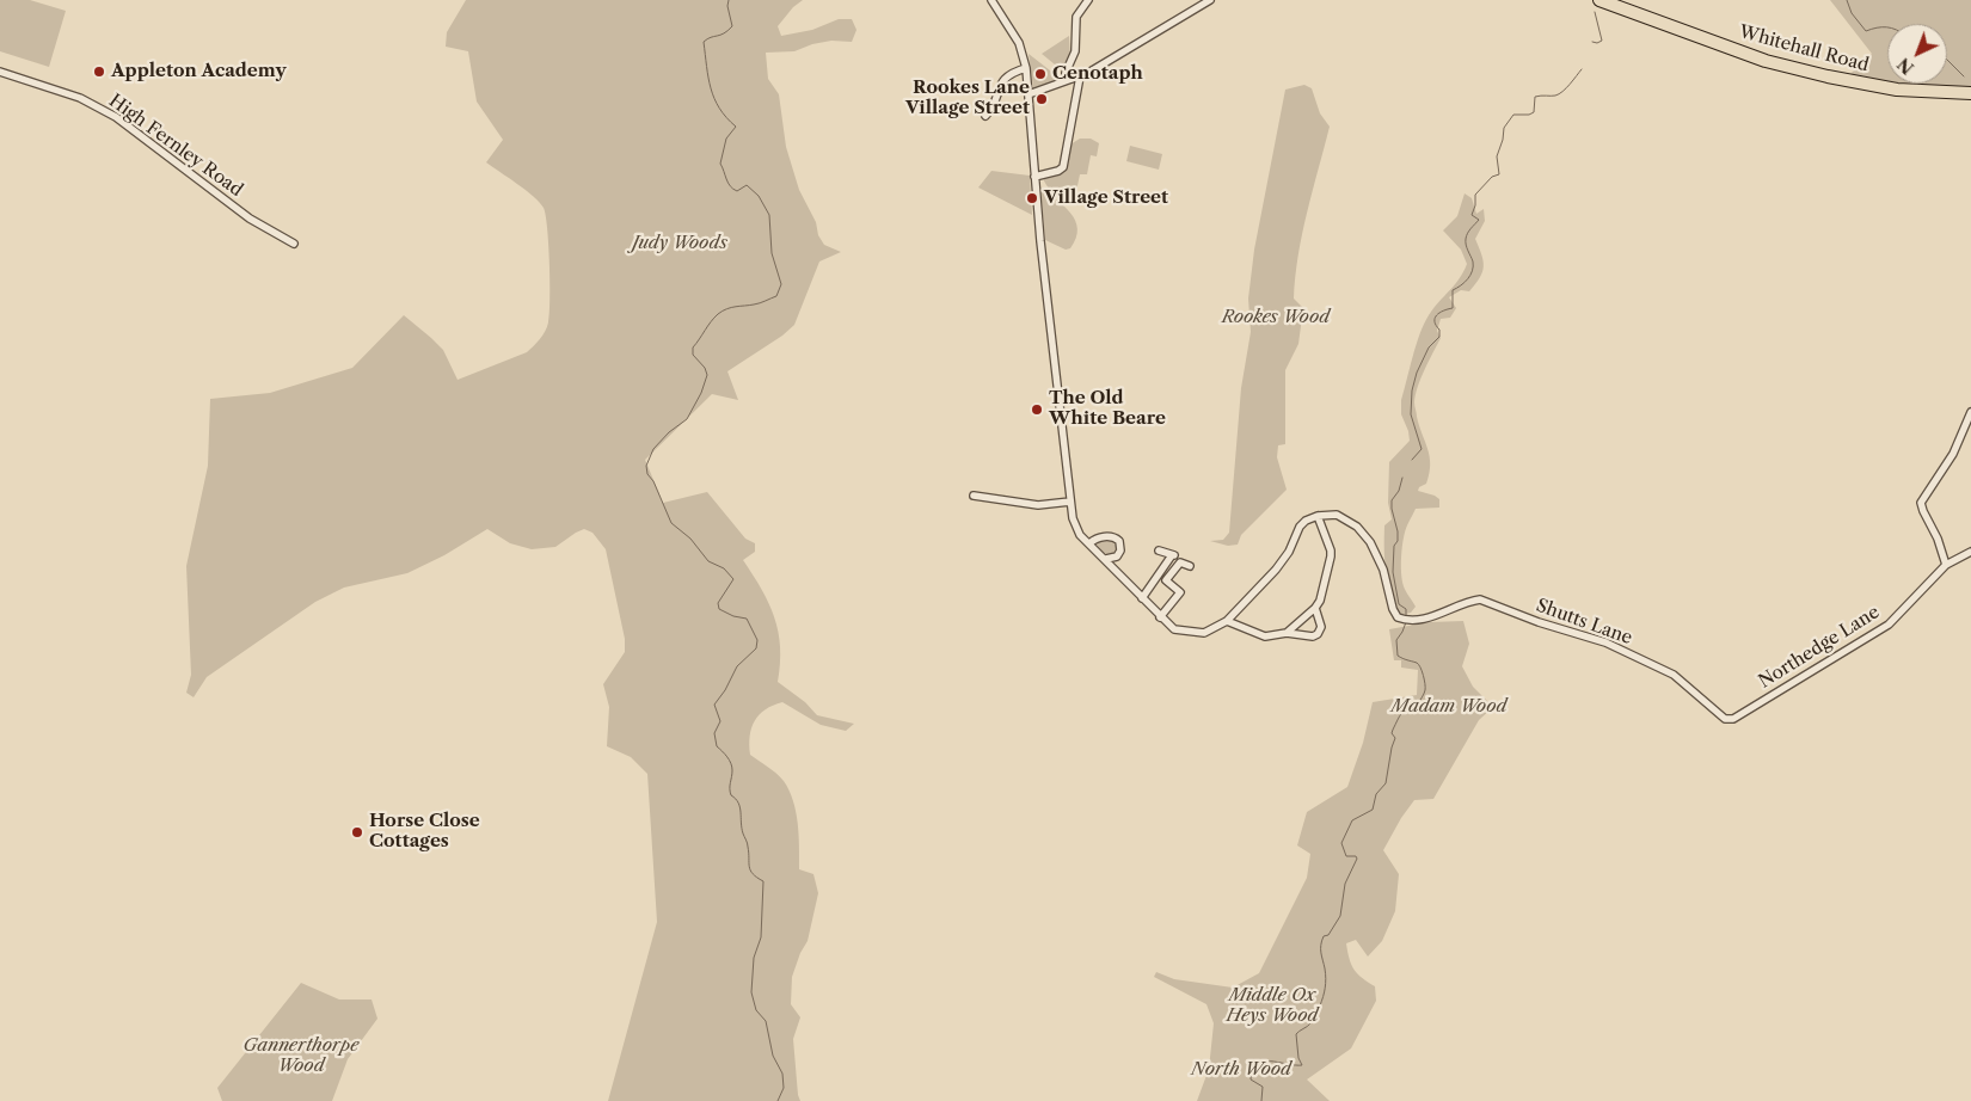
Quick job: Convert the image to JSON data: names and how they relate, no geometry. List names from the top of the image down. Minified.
{"streets":{"highway":["Whitehall Road"],"street":["High Fernley Road","Shutts Lane","Northedge Lane"]},"crossings":[["Shutts Lane","Northedge Lane"]],"parks":["Judy Woods","Rookes Wood","Madam Wood","Middle Ox Heys Wood","Gannerthorpe Wood","North Wood"],"places":["Appleton Academy","Cenotaph","Rookes Lane Village Street","Village Street","The Old White Beare","Horse Close Cottages"],"north":"bottom left"}
